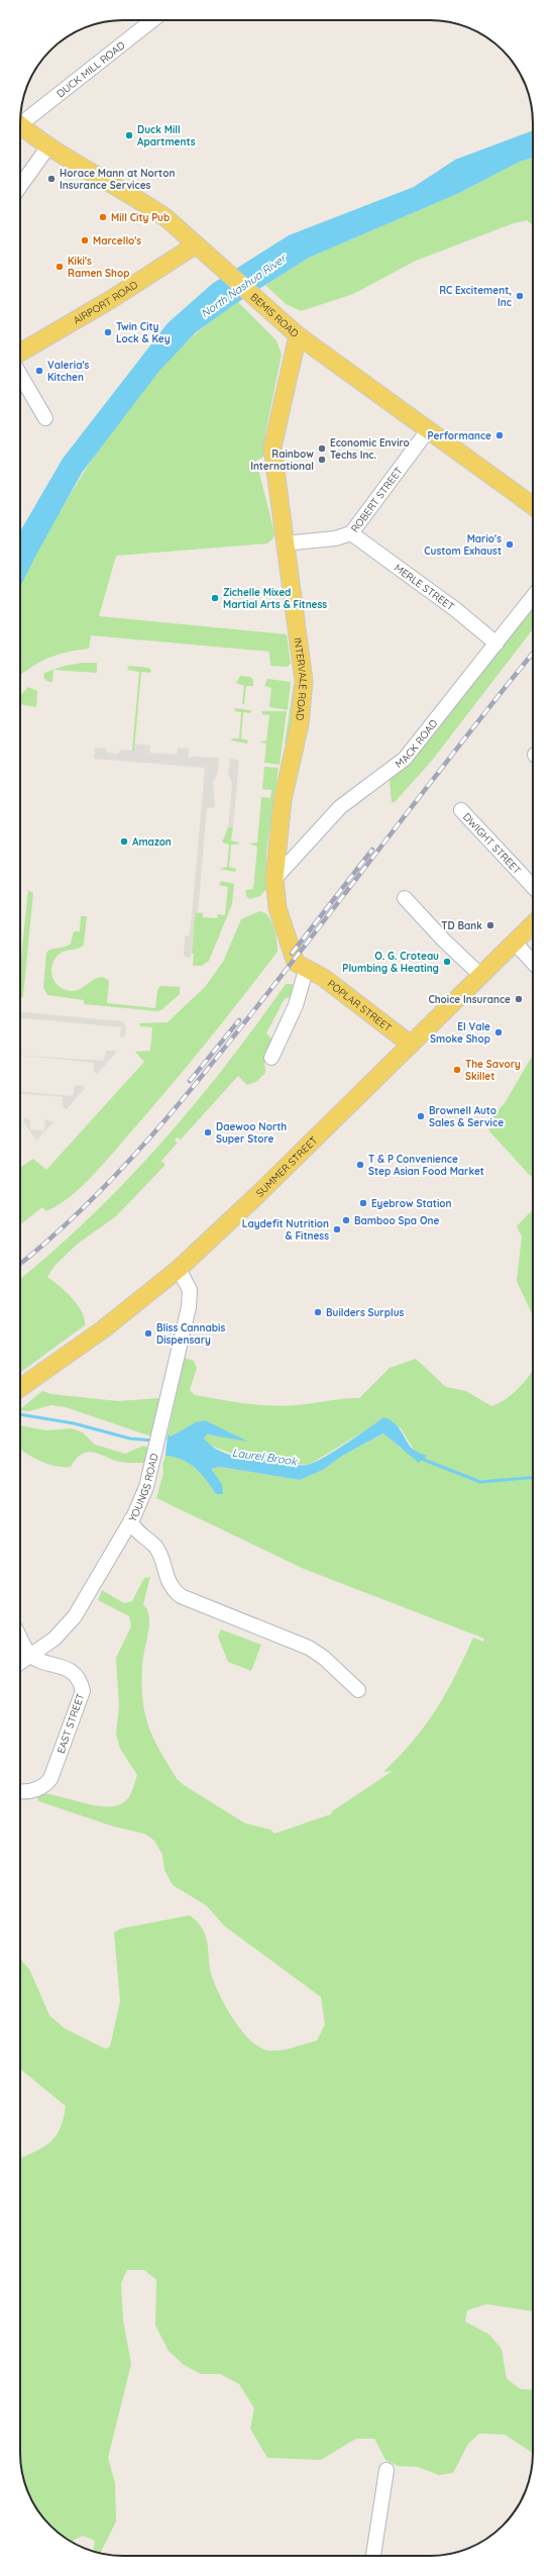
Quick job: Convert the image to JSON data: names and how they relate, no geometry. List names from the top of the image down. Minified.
{"streets":{"main road":["AIRPORT ROAD","BEMIS ROAD","INTERVALE ROAD","POPLAR STREET","SUMMER STREET"],"street":["DUCK MILL ROAD","ROBERT STREET","MERLE STREET","MACK ROAD","DWIGHT STREET","YOUNGS ROAD","EAST STREET"]},"crossings":[["AIRPORT ROAD","BEMIS ROAD"],["BEMIS ROAD","ROBERT STREET"],["BEMIS ROAD","INTERVALE ROAD"],["ROBERT STREET","MERLE STREET"],["ROBERT STREET","INTERVALE ROAD"],["MERLE STREET","MACK ROAD"],["INTERVALE ROAD","MACK ROAD"],["INTERVALE ROAD","POPLAR STREET"],["POPLAR STREET","SUMMER STREET"],["SUMMER STREET","YOUNGS ROAD"],["YOUNGS ROAD","EAST STREET"]],"water":["North Nashua River","Laurel Brook"],"places":["Duck Mill Apartments","Horace Mann at Norton Insurance Services","Mill City Pub","Marcello's","Kiki's Ramen Shop","RC Excitement, Inc","Twin City Lock & Key","Valeria's Kitchen","Performance","Economic Enviro Techs Inc.","Rainbow International","Mario's Custom Exhaust","Zichelle Mixed Martial Arts & Fitness","Amazon","TD Bank","O. G. Croteau Plumbing & Heating","Choice Insurance","El Vale Smoke Shop","The Savory Skillet","Brownell Auto Sales & Service","Daewoo North Super Store","T & P Convenience Step Asian Food Market","Eyebrow Station","Bamboo Spa One","Laydefit Nutrition & Fitness","Builders Surplus","Bliss Cannabis Dispensary"]}
